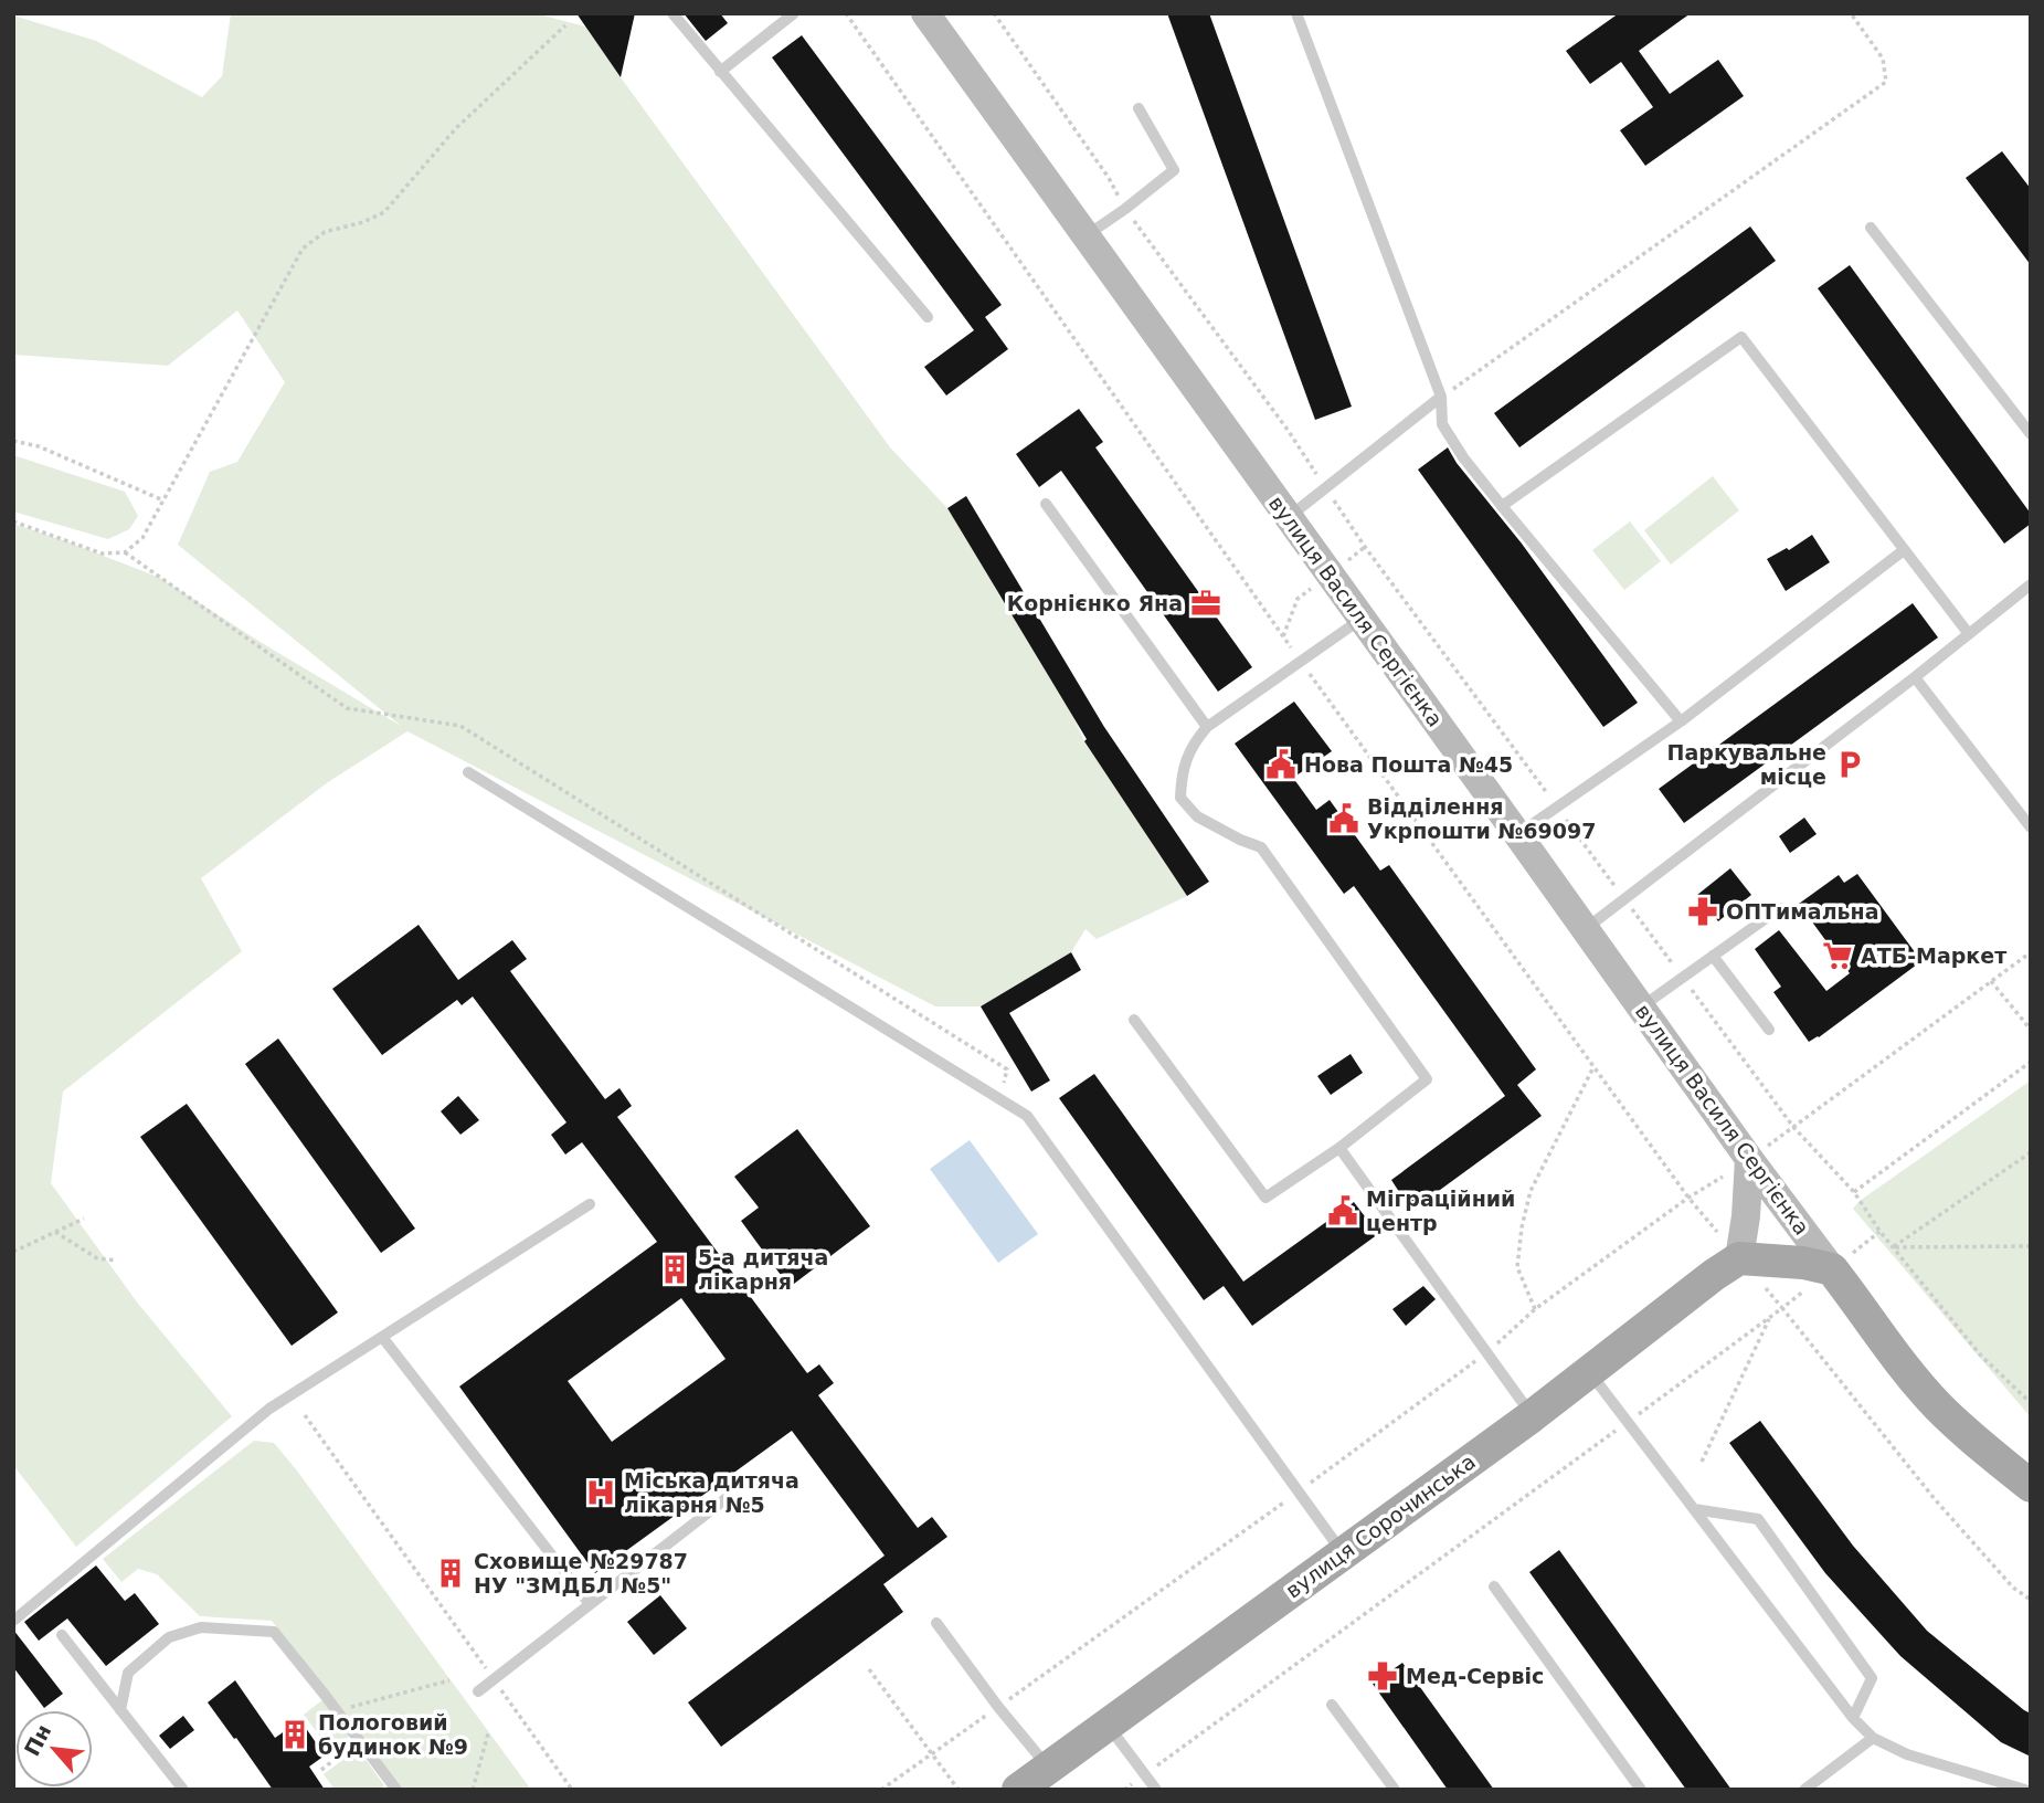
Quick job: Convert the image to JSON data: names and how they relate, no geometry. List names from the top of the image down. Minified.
{"streets":{"main road":["вулиця Василя Сергієнка","вулиця Сорочинська"]},"places":{"office":["Корнієнко Яна"],"public building":["Нова Пошта №45","Відділення Укрпошти №69097","Міграційний центр"],"parking":["Паркувальне місце"],"pharmacy":["ОПТимальна","Мед-Сервіс"],"supermarket":["АТБ-Маркет"],"building":["5-а дитяча лікарня","Сховище №29787 НУ \"ЗМДБЛ №5\"","Пологовий будинок №9"],"hospital":["Міська дитяча лікарня №5"]},"north":"top left"}
